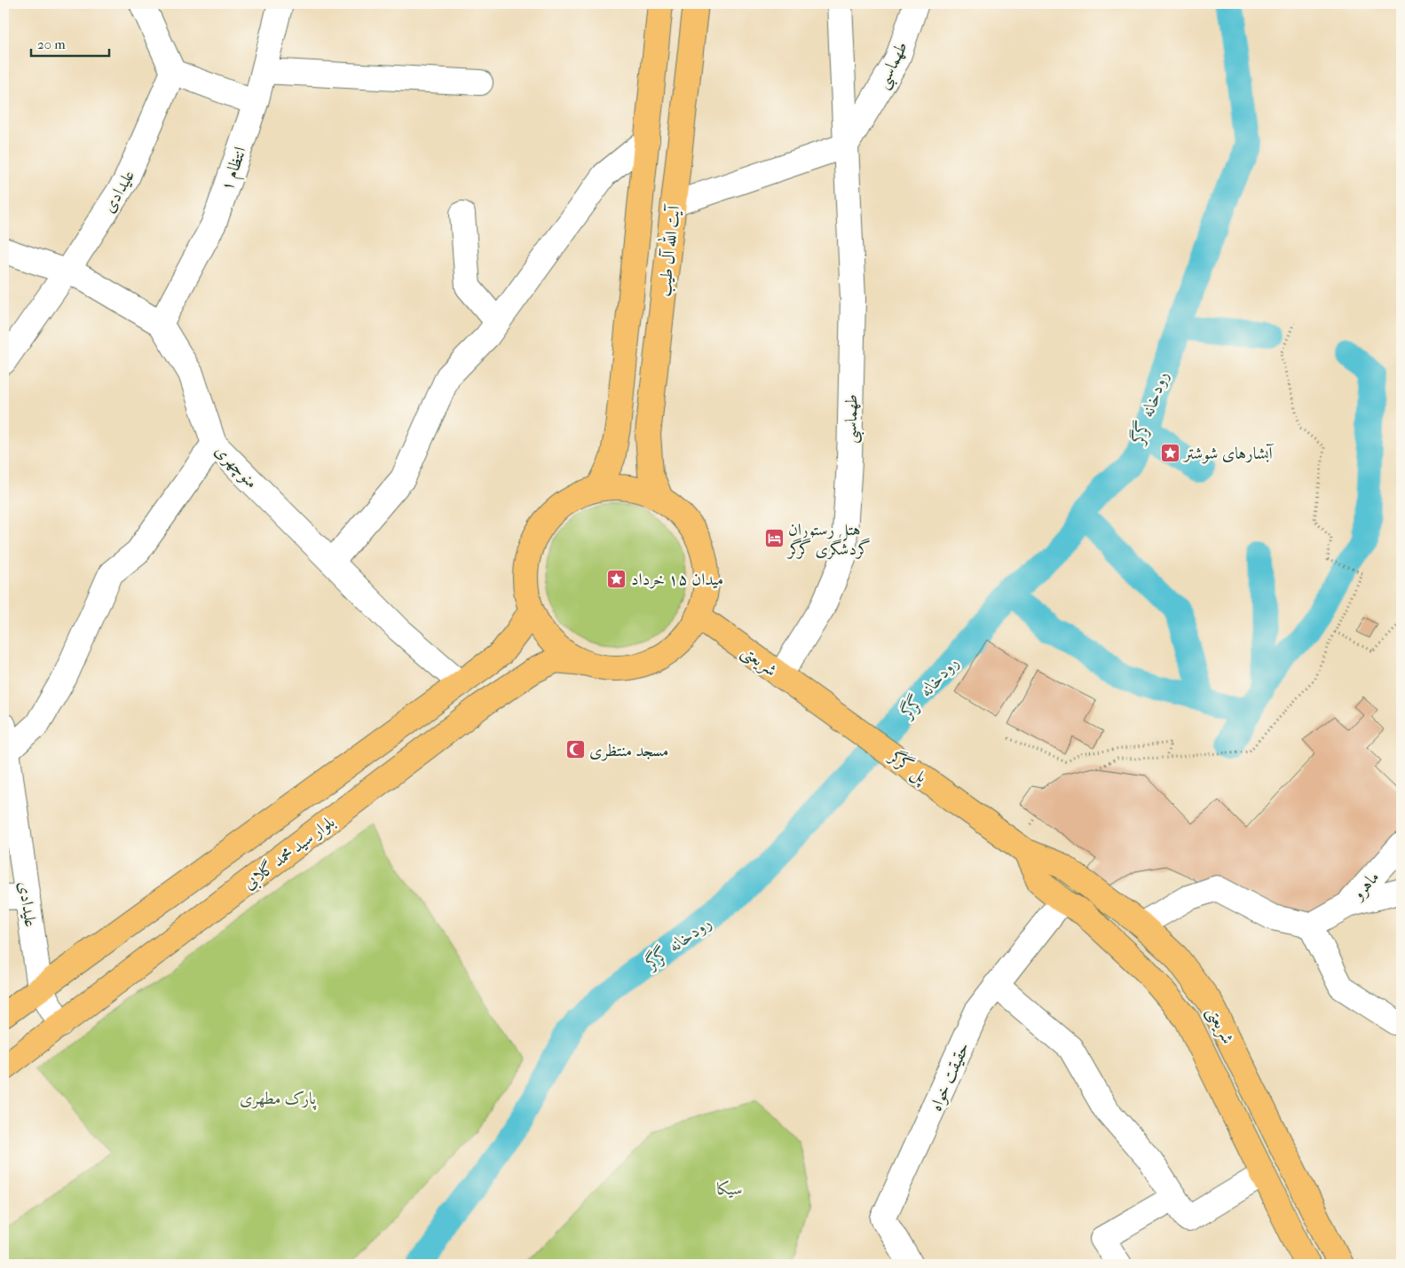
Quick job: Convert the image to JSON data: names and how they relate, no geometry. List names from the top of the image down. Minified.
{"streets":{"main road":["آیت الله آل طیب","شریعتی","پل گرگر","بلوار سید محمد گلابی"],"street":["طهماسبی","انتظام ۱","علیدادی","منوچهری","ماهرو","حقیقت خواه"]},"crossings":[["طهماسبی","شریعتی"],["انتظام ۱","منوچهری"],["علیدادی","منوچهری"],["علیدادی","بلوار سید محمد گلابی"],["منوچهری","بلوار سید محمد گلابی"],["شریعتی","پل گرگر"],["شریعتی","حقیقت خواه"]],"water":["رودخانه گرگر"],"parks":["پارک مطهری","سیکا"],"places":{"place":["آبشارهای شوشتر","میدان ۱۵ خرداد"],"hotel":["هتل رستوران گردشگری گرگر"],"mosque":["مسجد منتظری"]},"scale_bar":"20 m"}
